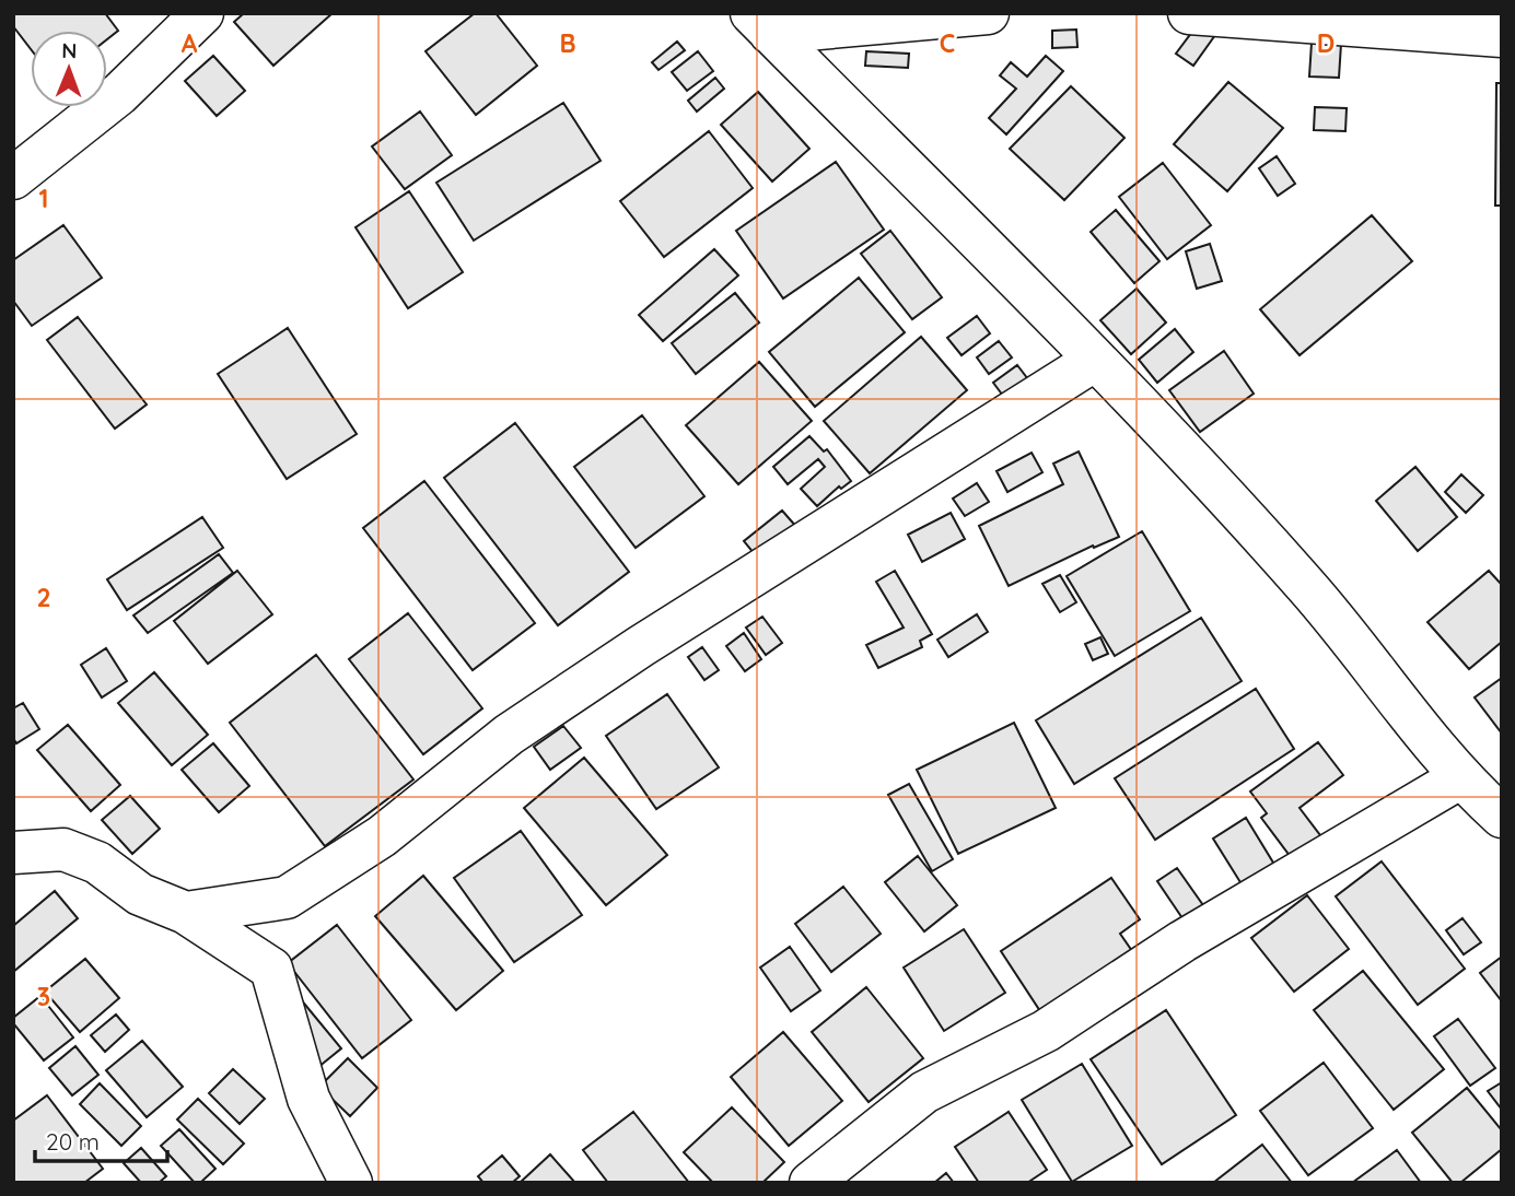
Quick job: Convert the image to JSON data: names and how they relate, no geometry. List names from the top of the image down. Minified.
{"scale_bar":"20 m","north":"top","grid":{"columns":["A","B","C","D"],"rows":["1","2","3"]}}
